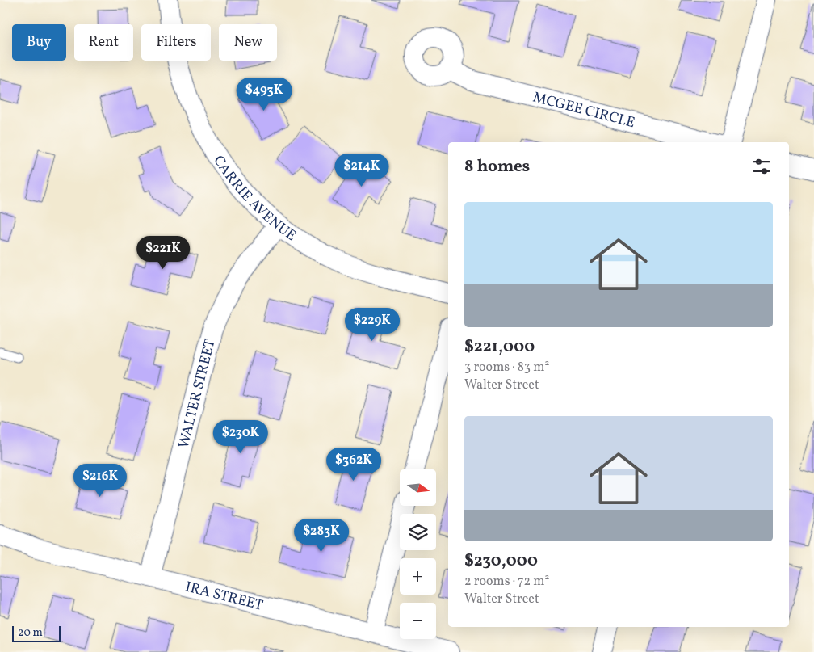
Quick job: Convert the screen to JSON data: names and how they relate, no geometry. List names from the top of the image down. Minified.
{"streets":{"street":["MCGEE CIRCLE","CARRIE AVENUE","WALTER STREET","IRA STREET"]},"crossings":[["CARRIE AVENUE","WALTER STREET"],["WALTER STREET","IRA STREET"]],"scale_bar":"20 m","north":"right","page":{"chip":["Buy","Rent","Filters","New"],"price":["$493K","$214K","$221K","$229K","$230K","$362K","$216K","$283K"],"heading":"8 homes","list":[{"name":"$221,000","note":"3 rooms · 83 m² · Walter Street"},{"name":"$230,000","note":"2 rooms · 72 m² · Walter Street"}],"map_buttons":["+","−"],"scale":"20 m"}}
